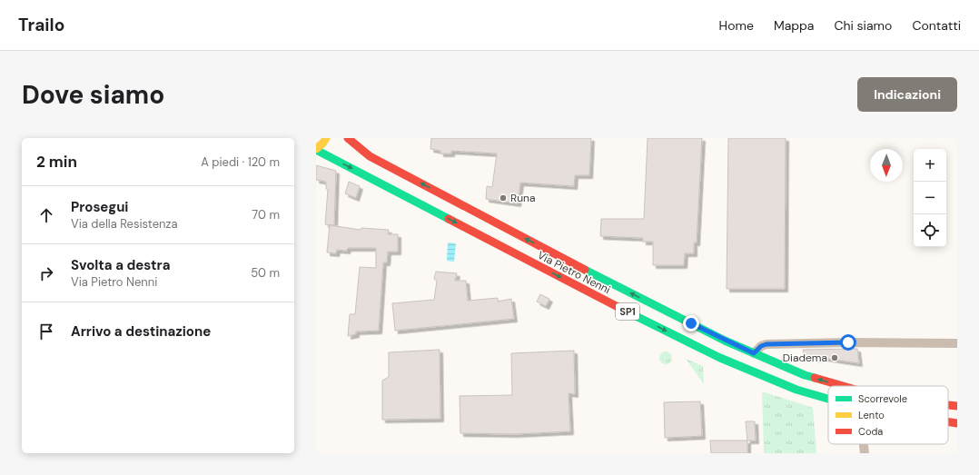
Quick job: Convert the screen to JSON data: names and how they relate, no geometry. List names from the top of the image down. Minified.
{"streets":{"main road":["Via Pietro Nenni","SP1"]},"places":["Runa","Diadema"],"legend":["Scorrevole","Lento","Coda"],"north":"bottom","page":{"header":"Trailo","nav":["Home","Mappa","Chi siamo","Contatti"],"buttons":"Indicazioni","title":"Dove siamo","heading":["2 min","A piedi · 120 m"],"map_buttons":["+","−"],"list":[["Prosegui","Via della Resistenza","70 m"],["Svolta a destra","Via Pietro Nenni","50 m"],"Arrivo a destinazione"]}}
